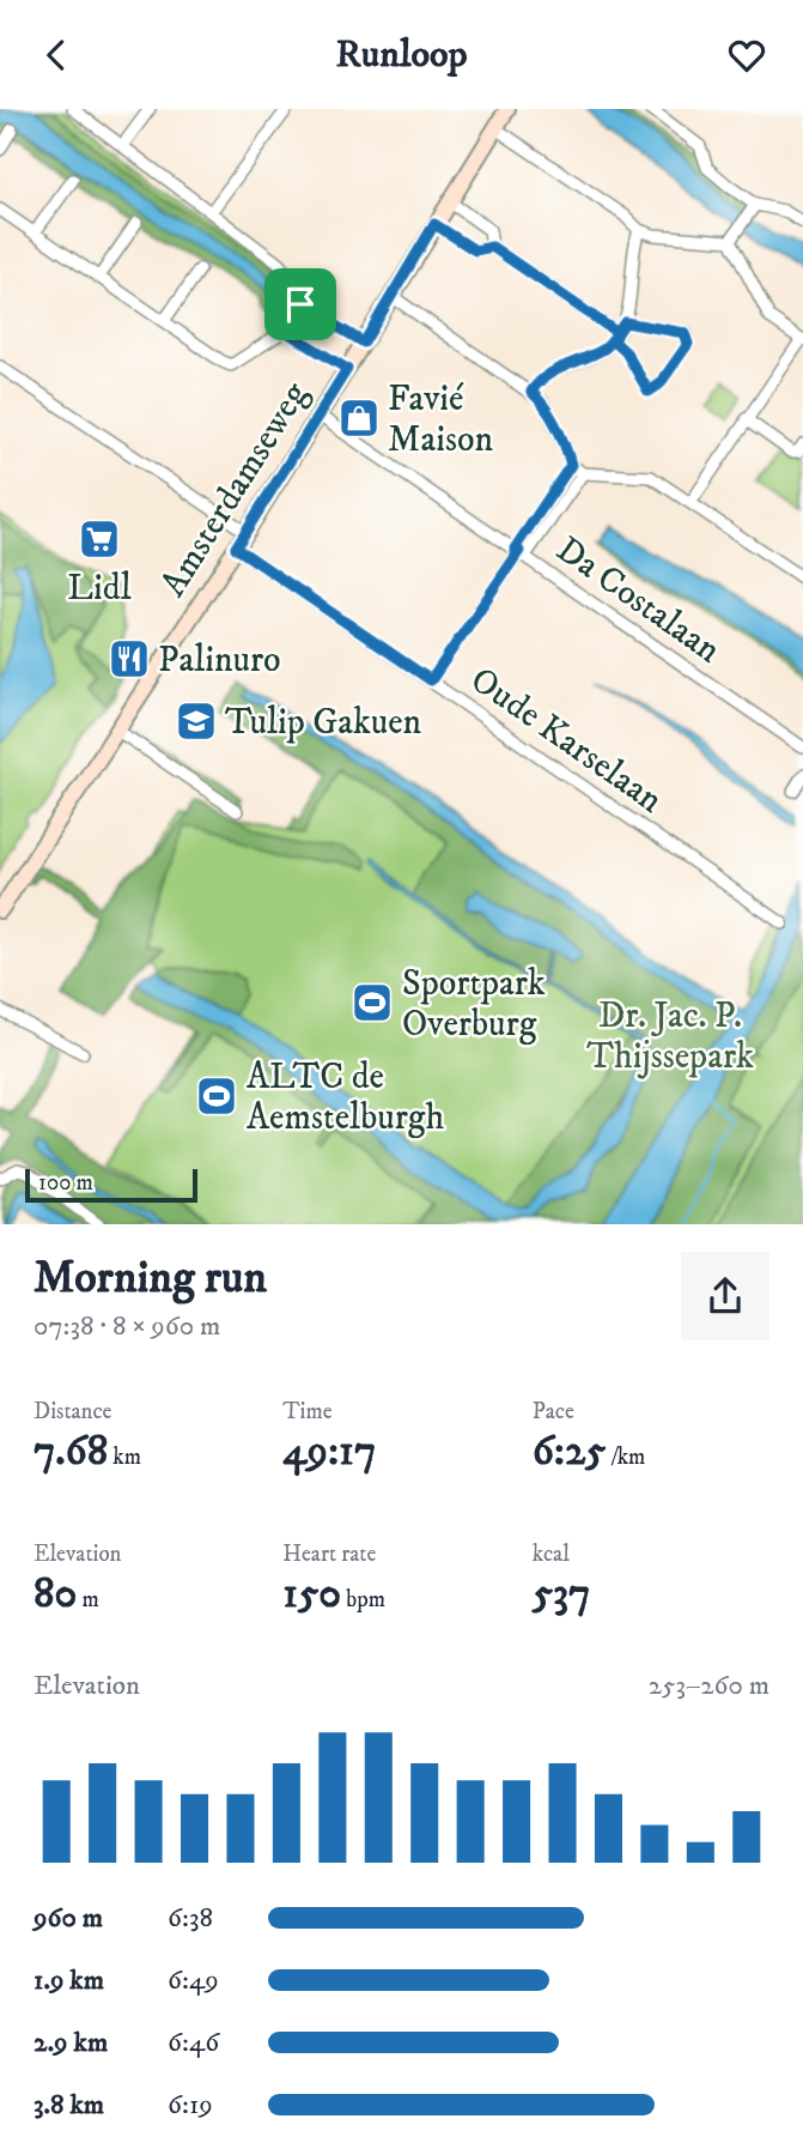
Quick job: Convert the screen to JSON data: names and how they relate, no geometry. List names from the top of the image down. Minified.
{"streets":{"main road":["Amsterdamseweg"],"street":["Da Costalaan","Oude Karselaan"]},"crossings":[["Amsterdamseweg","Da Costalaan"],["Amsterdamseweg","Oude Karselaan"]],"parks":["Dr. Jac. P. Thijssepark"],"places":{"shop":["Favié Maison"],"supermarket":["Lidl"],"restaurant":["Palinuro"],"school or university":["Tulip Gakuen"],"sports":["Sportpark Overburg","ALTC de Aemstelburgh"]},"scale_bar":"100 m","page":{"header":"Runloop","scale":"100 m","heading":["Morning run","07:38 · 8 × 960 m"],"stats":[["Distance","7.68 km"],["Time","49:17"],["Pace","6:25 /km"],["Elevation","80 m"],["Heart rate","150 bpm"],["kcal","537"]],"chart":["Elevation","253–260 m"],"list":[{"name":"960 m","note":"6:38"},{"name":"1.9 km","note":"6:49"},{"name":"2.9 km","note":"6:46"},{"name":"3.8 km","note":"6:19"}]}}
